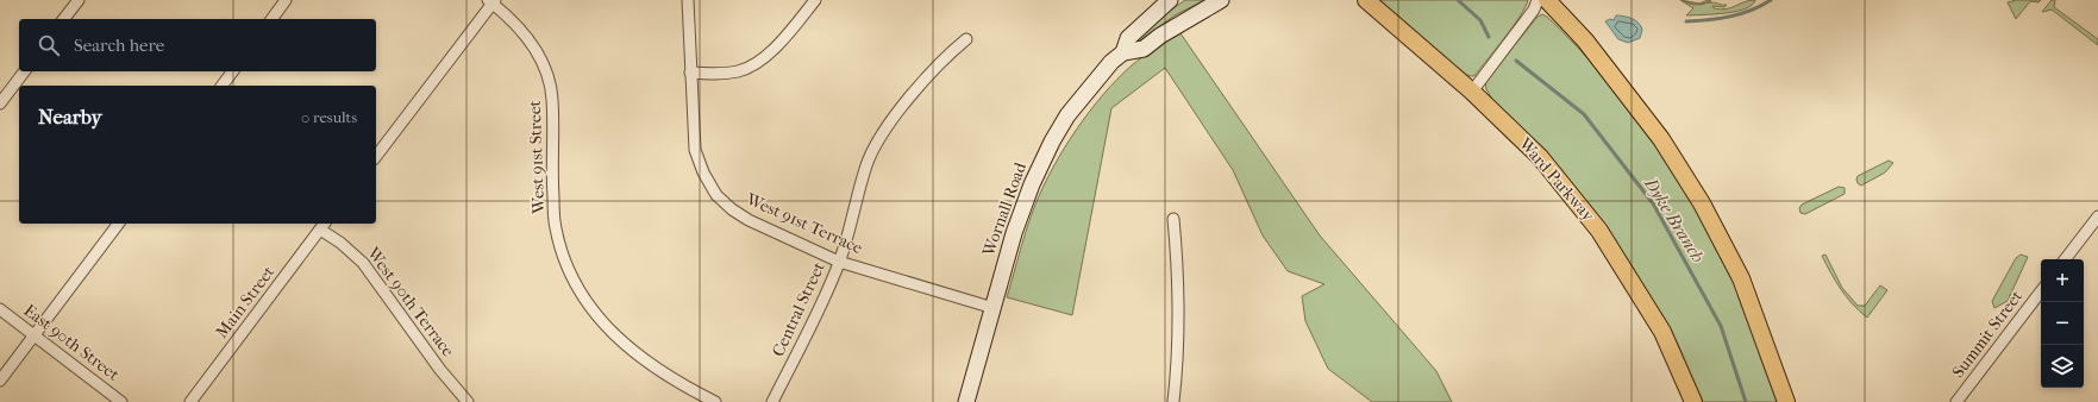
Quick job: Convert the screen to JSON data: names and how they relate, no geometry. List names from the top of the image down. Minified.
{"streets":{"main road":["Ward Parkway","Wornall Road"],"street":["West 91st Street","West 91st Terrace","Main Street","West 90th Terrace","Central Street","Summit Street","East 90th Street"]},"crossings":[["Wornall Road","West 91st Terrace"],["West 91st Terrace","Central Street"],["Main Street","West 90th Terrace"]],"water":["Dyke Branch"],"page":{"search":"Search here","heading":["Nearby","0 results"],"map_buttons":["+","−"]}}
